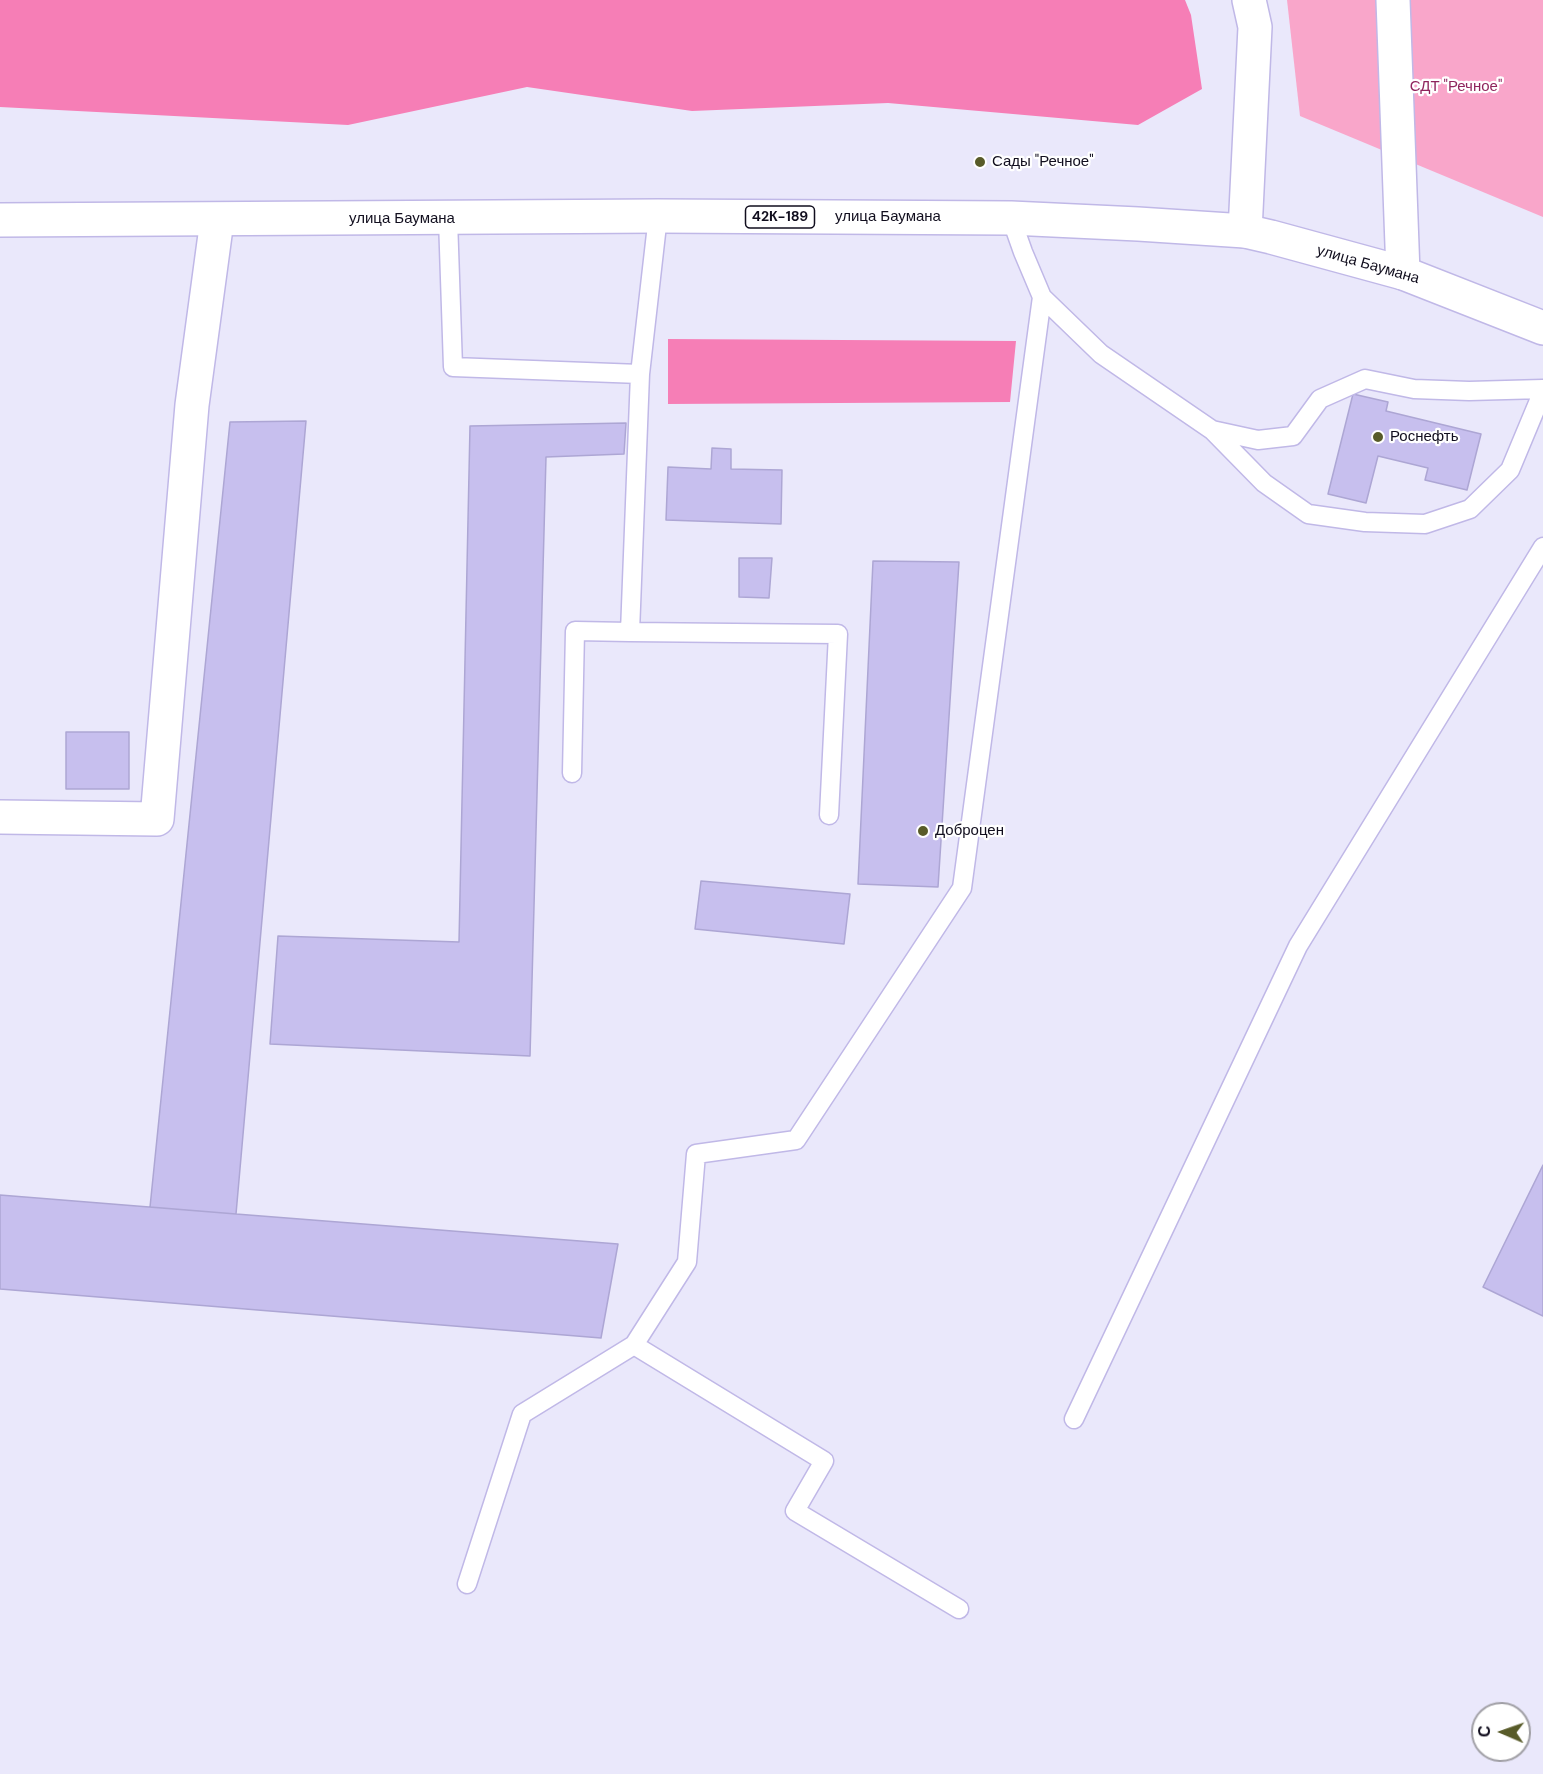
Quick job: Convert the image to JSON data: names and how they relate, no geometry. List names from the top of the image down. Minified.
{"streets":{"main road":["42К-189","улица Баумана"]},"parks":["СДТ \"Речное\""],"places":["Сады \"Речное\"","Роснефть","Доброцен"],"north":"left"}
